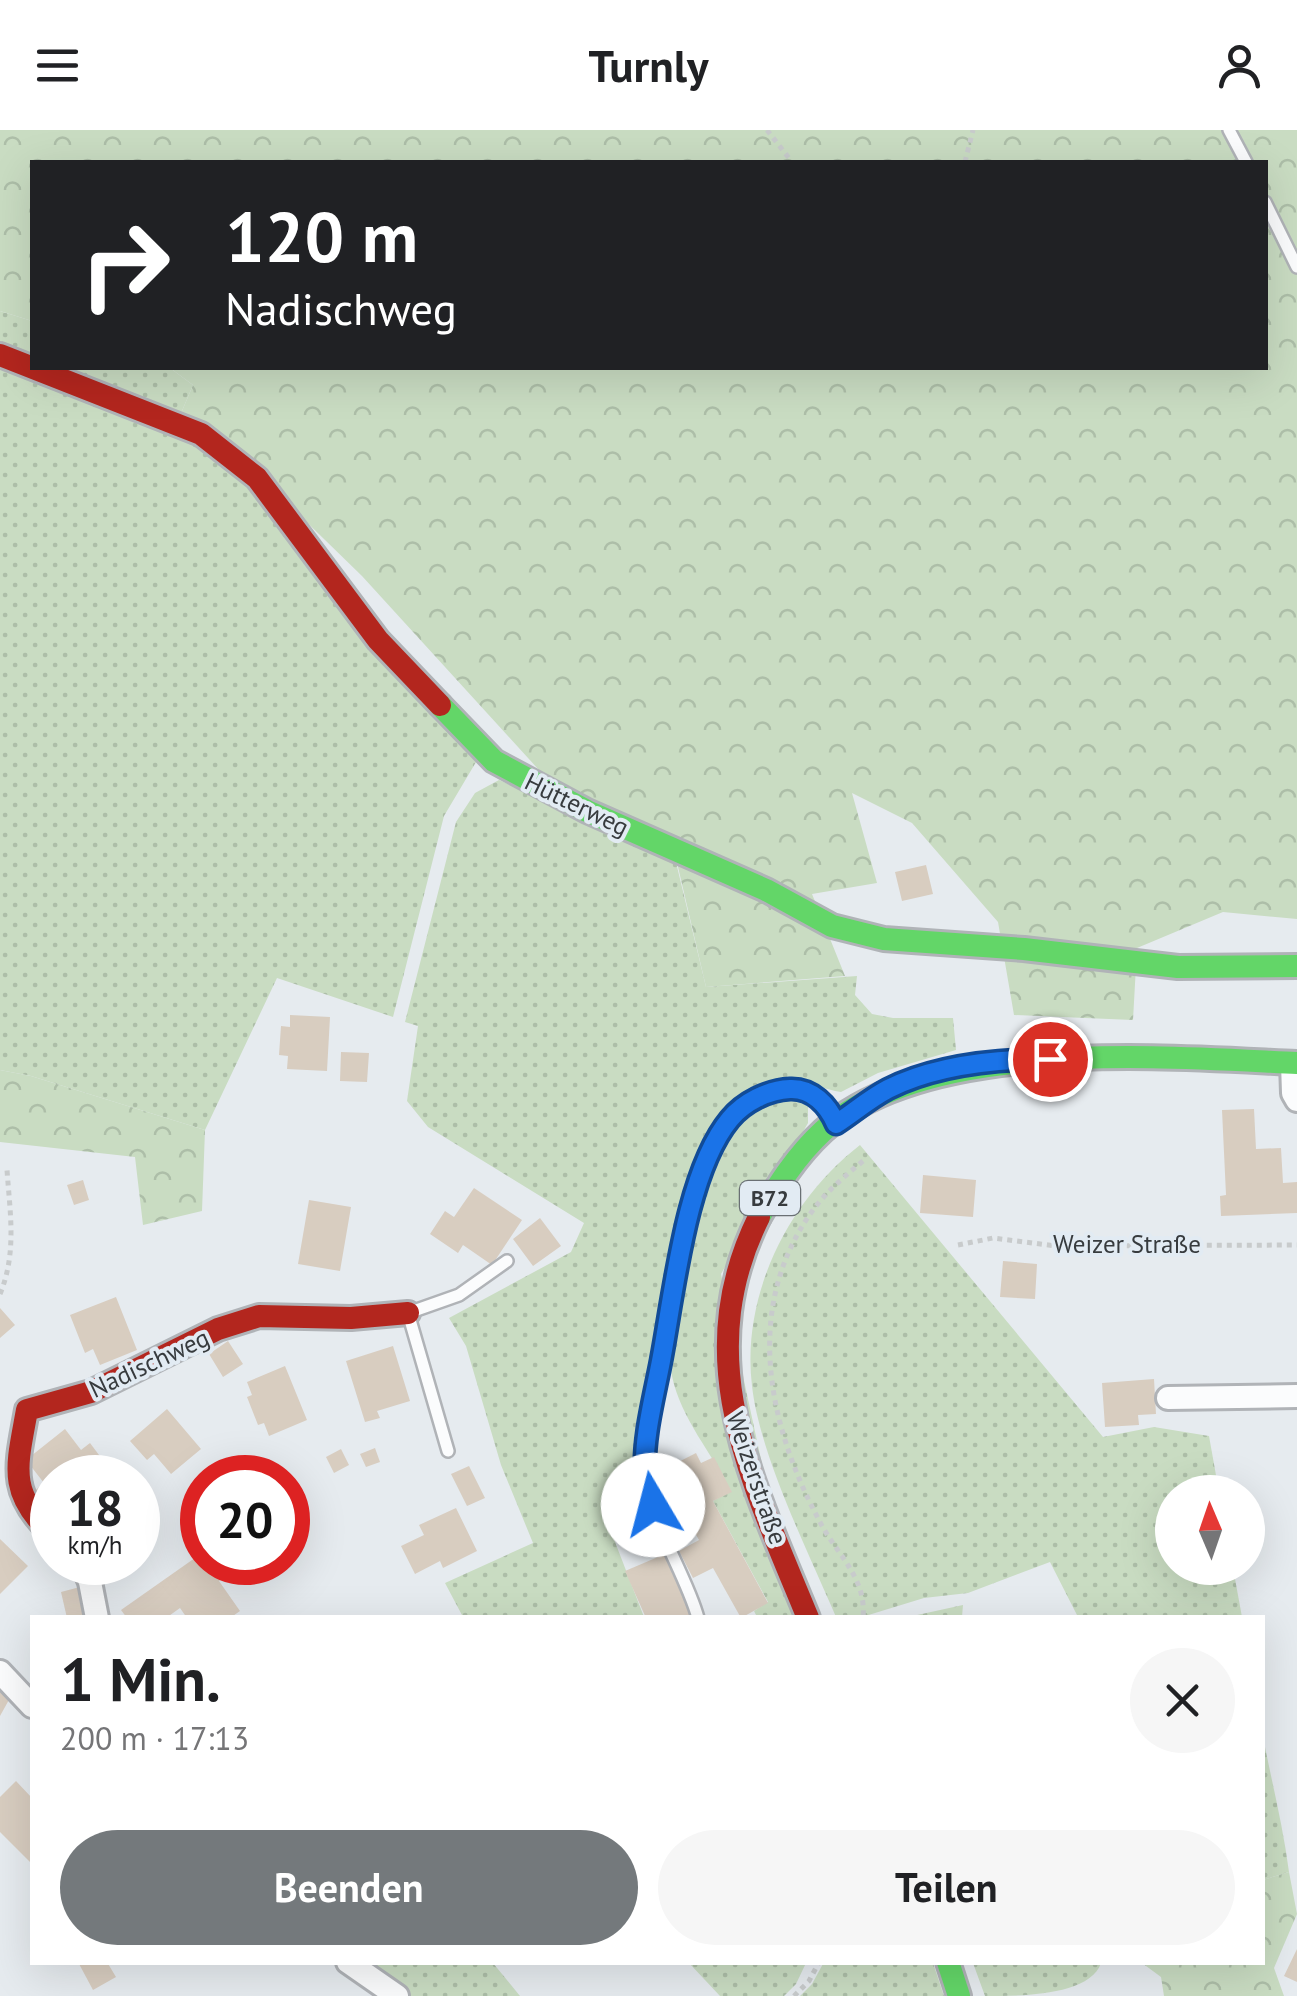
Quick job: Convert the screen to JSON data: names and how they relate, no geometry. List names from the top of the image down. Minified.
{"streets":{"street":["Hütterweg","B72","Nadischweg","Weizerstraße"],"path":["Weizer Straße"]},"north":"top","page":{"header":"Turnly","turn":["120 m","Nadischweg"],"speed":"18 km/h","limit":"20","heading":["1 Min.","200 m · 17:13"],"buttons":["Beenden","Teilen"]}}
